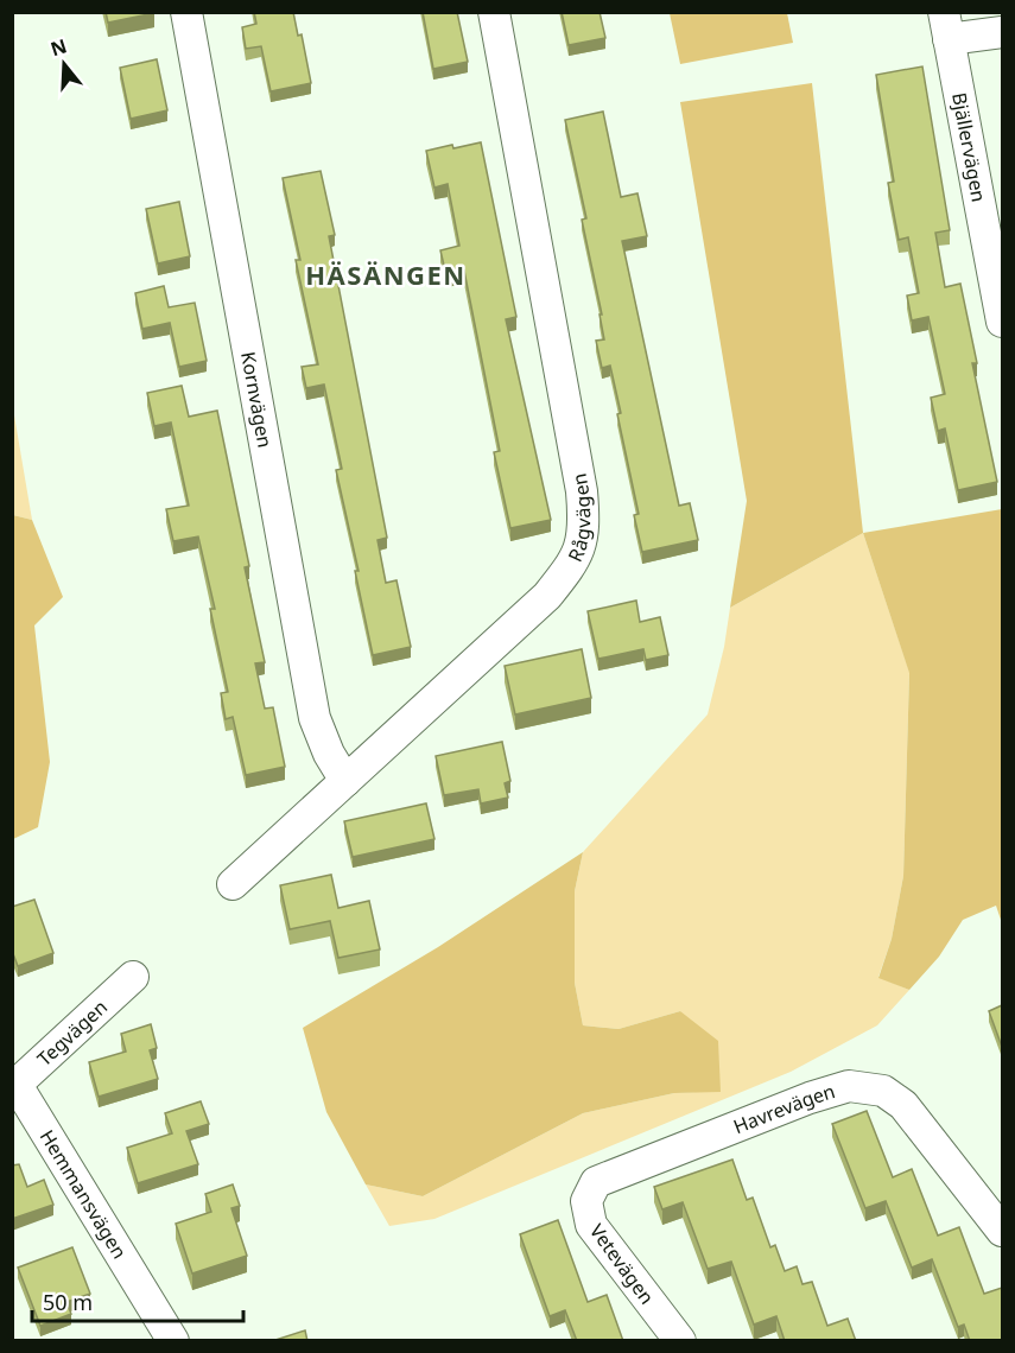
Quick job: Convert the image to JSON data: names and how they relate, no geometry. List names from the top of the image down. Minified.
{"streets":{"street":["Bjällervägen","Kornvägen","Rågvägen","Tegvägen","Havrevägen","Hemmansvägen","Vetevägen"]},"crossings":[["Kornvägen","Rågvägen"],["Tegvägen","Hemmansvägen"],["Havrevägen","Vetevägen"]],"districts":["HÄSÄNGEN"],"scale_bar":"50 m","north":"top"}
